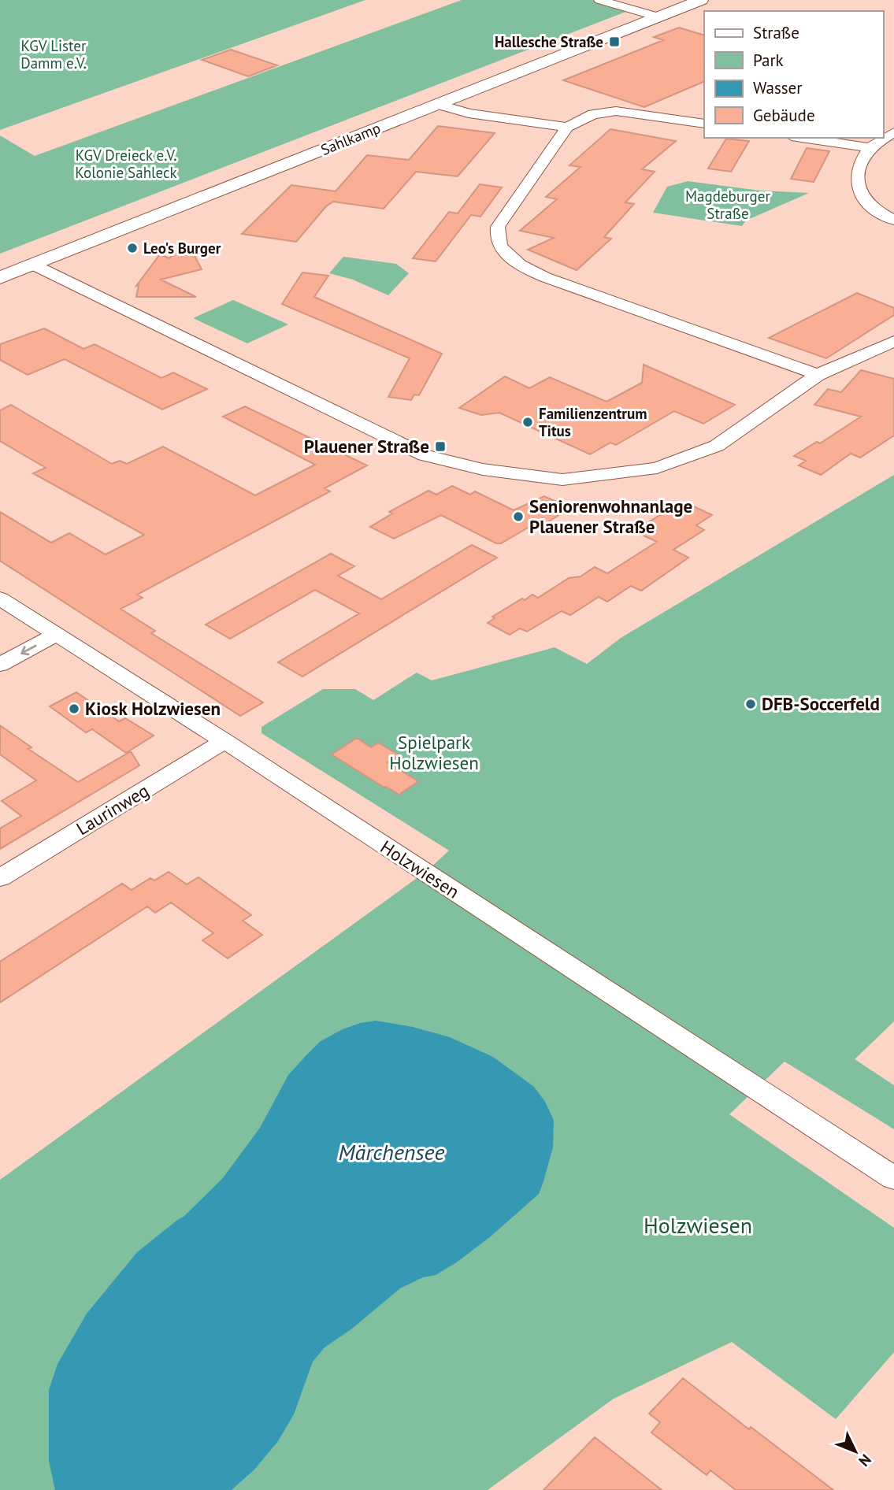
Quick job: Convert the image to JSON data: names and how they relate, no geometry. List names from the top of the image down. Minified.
{"streets":{"street":["Sahlkamp","Laurinweg","Holzwiesen"]},"crossings":[["Laurinweg","Holzwiesen"]],"water":["Märchensee"],"parks":["KGV Lister Damm e.V.","KGV Dreieck e.V. Kolonie Sahleck","Magdeburger Straße","Spielpark Holzwiesen","Holzwiesen"],"places":{"transit":["Hallesche Straße","Plauener Straße"],"other":["Leo's Burger","Familienzentrum Titus","Seniorenwohnanlage Plauener Straße","DFB-Soccerfeld","Kiosk Holzwiesen"]},"legend":["Straße","Park","Wasser","Gebäude"],"north":"bottom right"}
